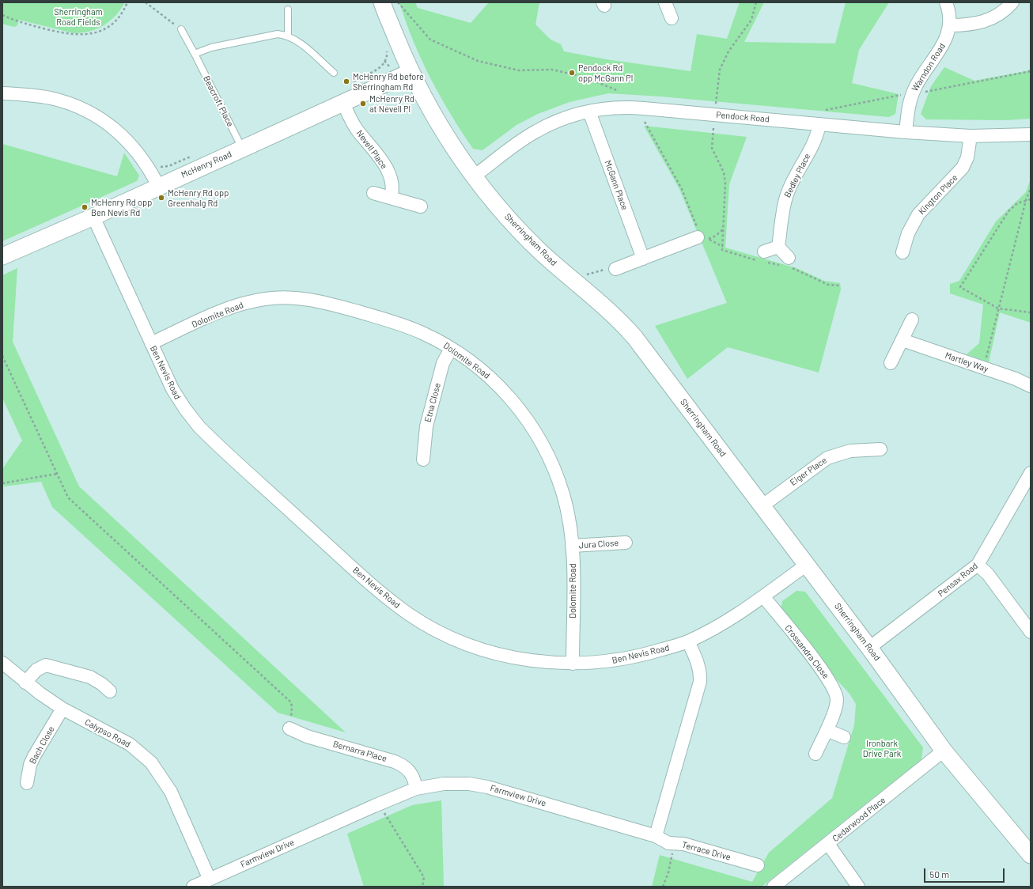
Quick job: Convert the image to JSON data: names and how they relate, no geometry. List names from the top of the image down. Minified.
{"streets":{"street":["Warndon Road","Pendock Road","Nevell Place","McHenry Road","Bedley Place","McGann Place","Kington Place","Sherringham Road","Dolomite Road","Martley Way","Ben Nevis Road","Etna Close","Eiger Place","Jura Close","Pensax Road","Crossandra Close","Calypso Road","Bach Close","Bernarra Place","Farmview Drive","Cedarwood Place","Terrace Drive"],"lane":["Beacroft Place"]},"crossings":[["Warndon Road","Pendock Road"],["Beacroft Place","McHenry Road"],["Pendock Road","Bedley Place"],["Pendock Road","McGann Place"],["Pendock Road","Kington Place"],["Pendock Road","Sherringham Road"],["Nevell Place","McHenry Road"],["McHenry Road","Sherringham Road"],["McHenry Road","Ben Nevis Road"],["Sherringham Road","Ben Nevis Road"],["Sherringham Road","Eiger Place"],["Sherringham Road","Pensax Road"],["Sherringham Road","Cedarwood Place"],["Dolomite Road","Ben Nevis Road"],["Dolomite Road","Etna Close"],["Dolomite Road","Jura Close"],["Ben Nevis Road","Crossandra Close"],["Calypso Road","Bach Close"],["Calypso Road","Farmview Drive"],["Bernarra Place","Farmview Drive"],["Farmview Drive","Terrace Drive"]],"parks":["Sherringham Road Fields","Ironbark Drive Park"],"places":["Pendock Rd opp McGann Pl","McHenry Rd before Sherringham Rd","McHenry Rd at Nevell Pl","McHenry Rd opp Greenhalg Rd","McHenry Rd opp Ben Nevis Rd"],"scale_bar":"50 m"}
